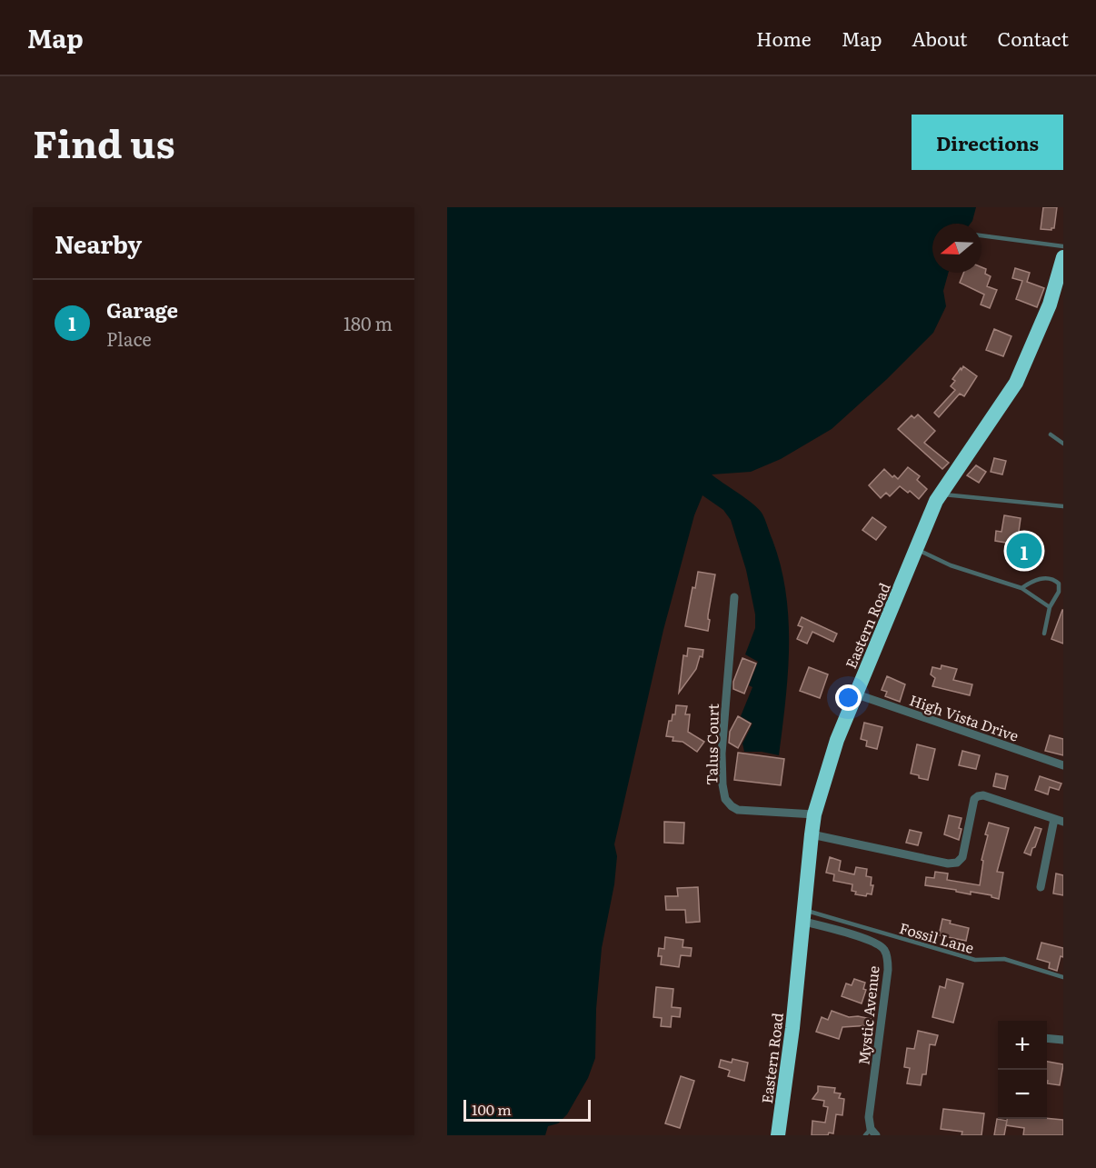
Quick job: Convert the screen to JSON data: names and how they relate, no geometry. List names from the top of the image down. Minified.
{"streets":{"highway":["Eastern Road"],"street":["High Vista Drive","Talus Court","Mystic Avenue"],"lane":["Fossil Lane"]},"crossings":[["Eastern Road","High Vista Drive"],["Eastern Road","Talus Court"],["Eastern Road","Fossil Lane"],["Eastern Road","Mystic Avenue"],["Fossil Lane","Mystic Avenue"]],"scale_bar":"100 m","north":"left","page":{"header":"Map","nav":["Home","Map","About","Contact"],"title":"Find us","buttons":"Directions","heading":"Nearby","list":[{"mark":"1","name":"Garage","note":"Place","value":"180 m"}],"pins":"1","map_buttons":["+","−"],"scale":"100 m"}}
